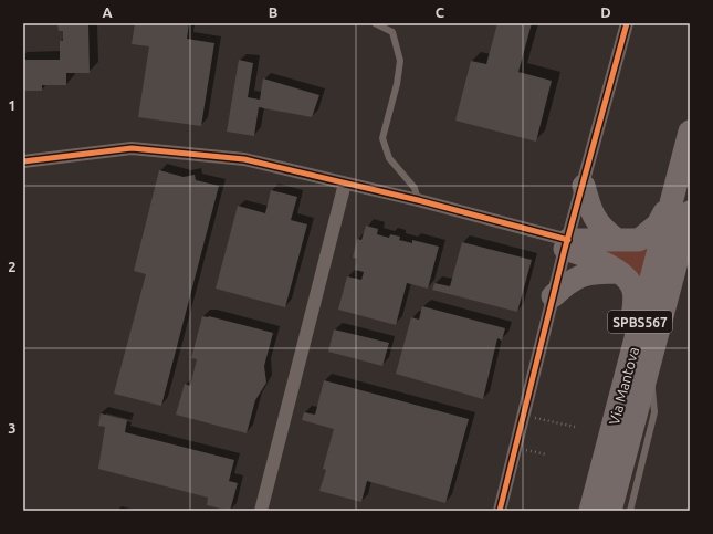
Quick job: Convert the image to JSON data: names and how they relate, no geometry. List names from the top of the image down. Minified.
{"streets":{"highway":["SPBS567","Via Mantova"]},"grid":{"columns":["A","B","C","D"],"rows":["1","2","3"]}}
